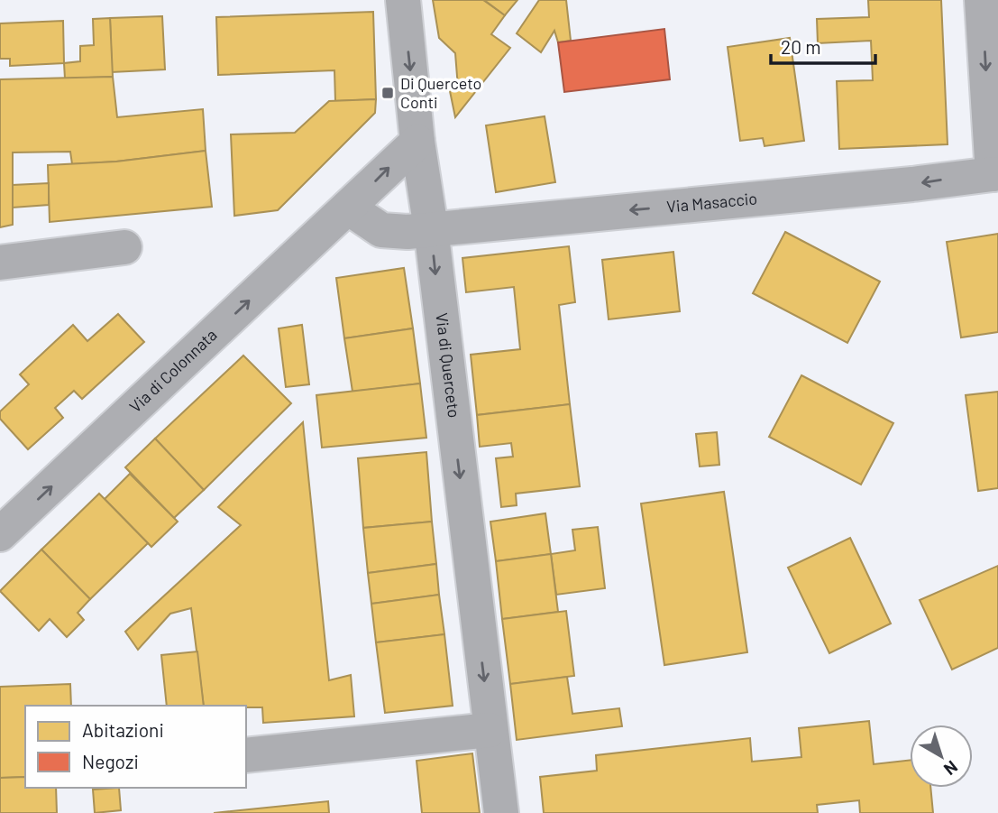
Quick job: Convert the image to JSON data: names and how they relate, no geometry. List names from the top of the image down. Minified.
{"streets":{"street":["Via Masaccio","Via di Querceto","Via di Colonnata"]},"crossings":[["Via Masaccio","Via di Querceto"],["Via di Querceto","Via di Colonnata"]],"one_way":["Via Masaccio","Via di Querceto","Via di Colonnata"],"places":{"transit":["Di Querceto Conti"]},"legend":["Abitazioni","Negozi"],"scale_bar":"20 m","north":"bottom right"}
